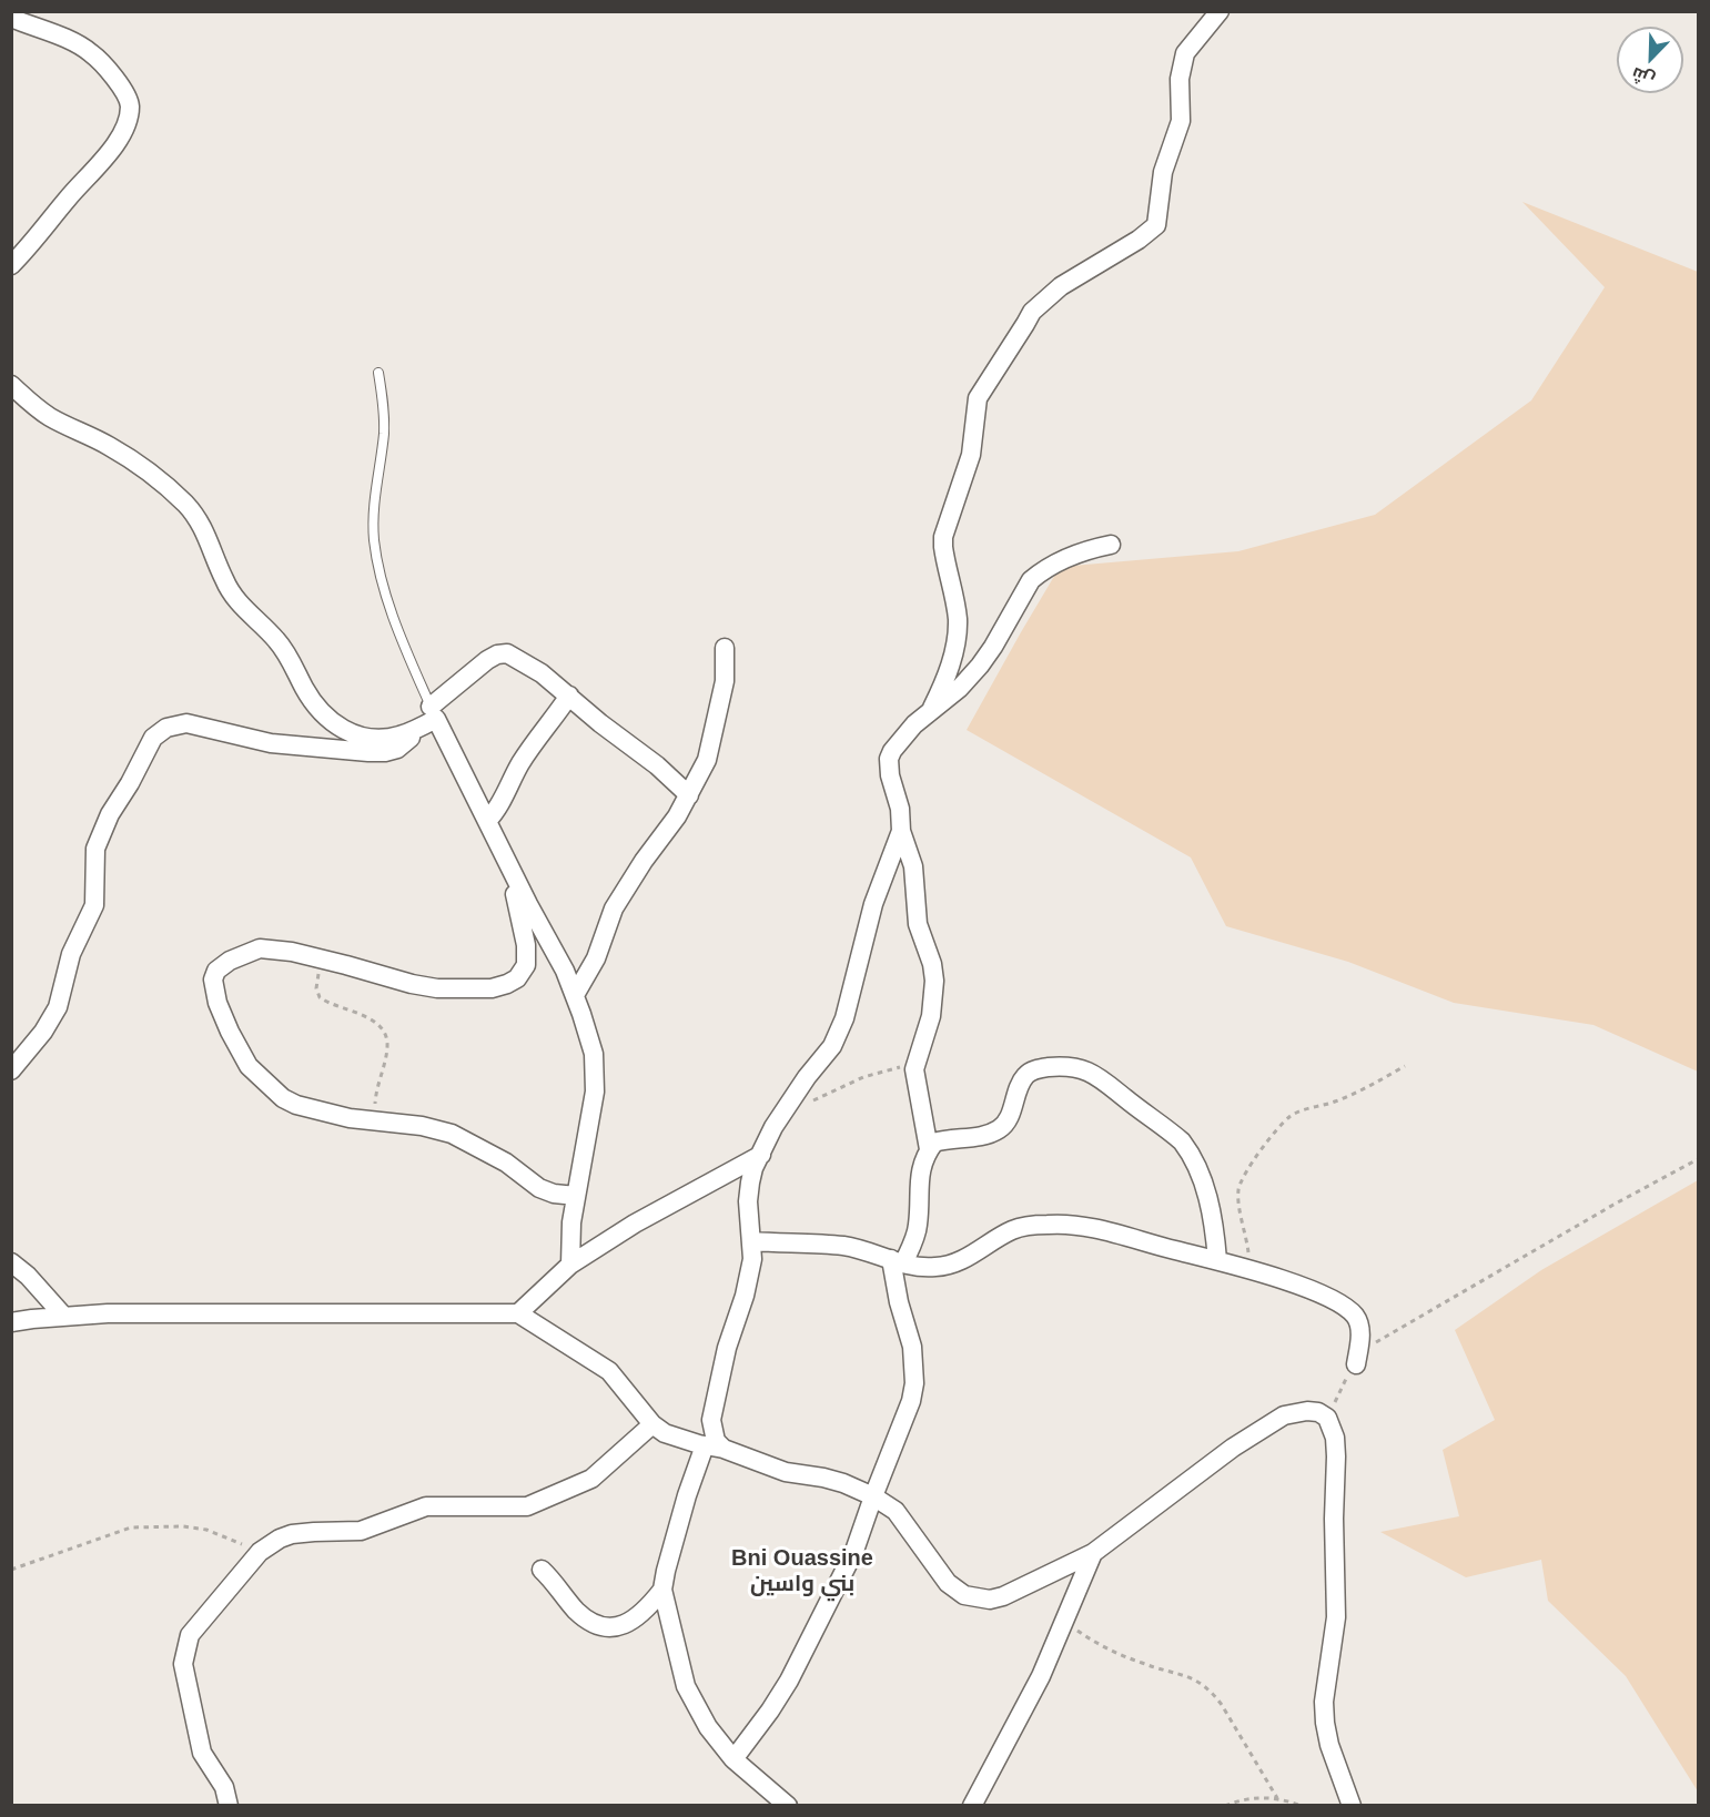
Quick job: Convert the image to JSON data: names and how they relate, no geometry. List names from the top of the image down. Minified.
{"districts":["Bni Ouassine بني واسين"],"north":"bottom left"}
